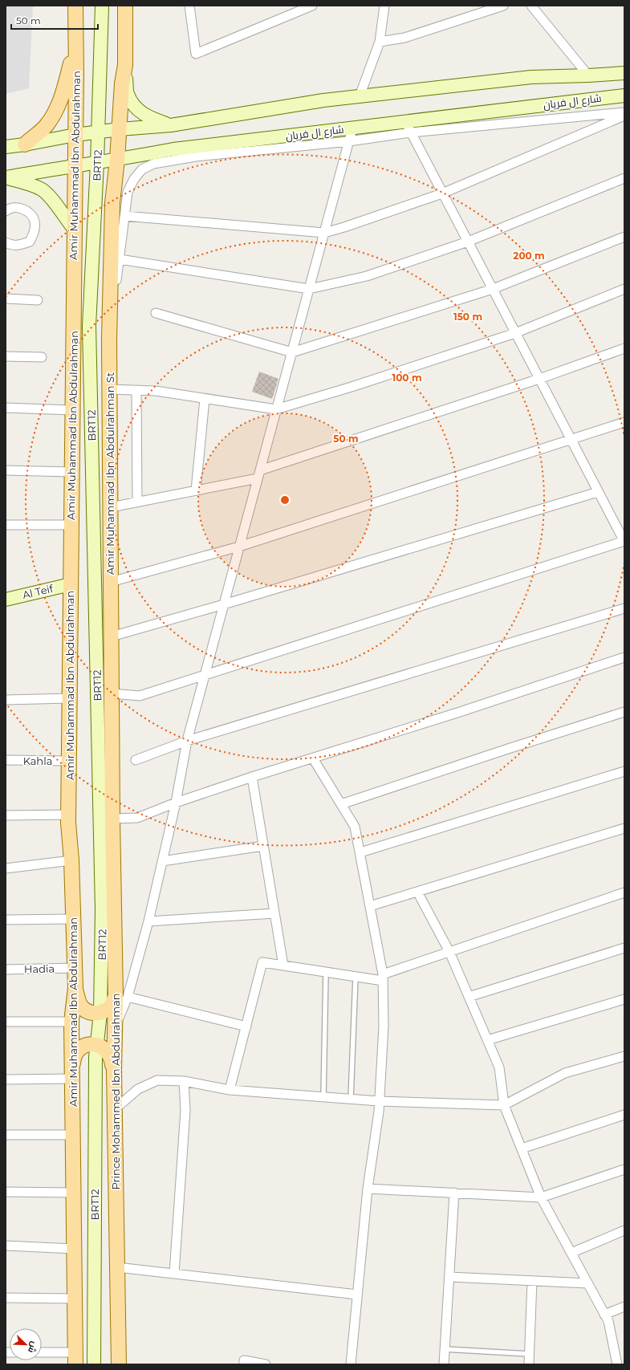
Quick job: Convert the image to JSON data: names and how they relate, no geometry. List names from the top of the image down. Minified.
{"streets":{"main road":["شارع ال فريان","Amir Muhammad Ibn Abdulrahman","BRT12","Amir Muhammad Ibn Abdulrahman St","Al Teif","Prince Mohammed Ibn Abdulrahman"],"street":["Kahla","Hadia"]},"crossings":[["شارع ال فريان","Amir Muhammad Ibn Abdulrahman"],["شارع ال فريان","BRT12"],["شارع ال فريان","Amir Muhammad Ibn Abdulrahman St"],["Amir Muhammad Ibn Abdulrahman","Al Teif"],["Amir Muhammad Ibn Abdulrahman","Kahla"],["Amir Muhammad Ibn Abdulrahman","Hadia"],["Amir Muhammad Ibn Abdulrahman St","Prince Mohammed Ibn Abdulrahman"]],"scale_bar":"50 m","north":"bottom right","rings":["200 m","150 m","100 m","50 m"]}
